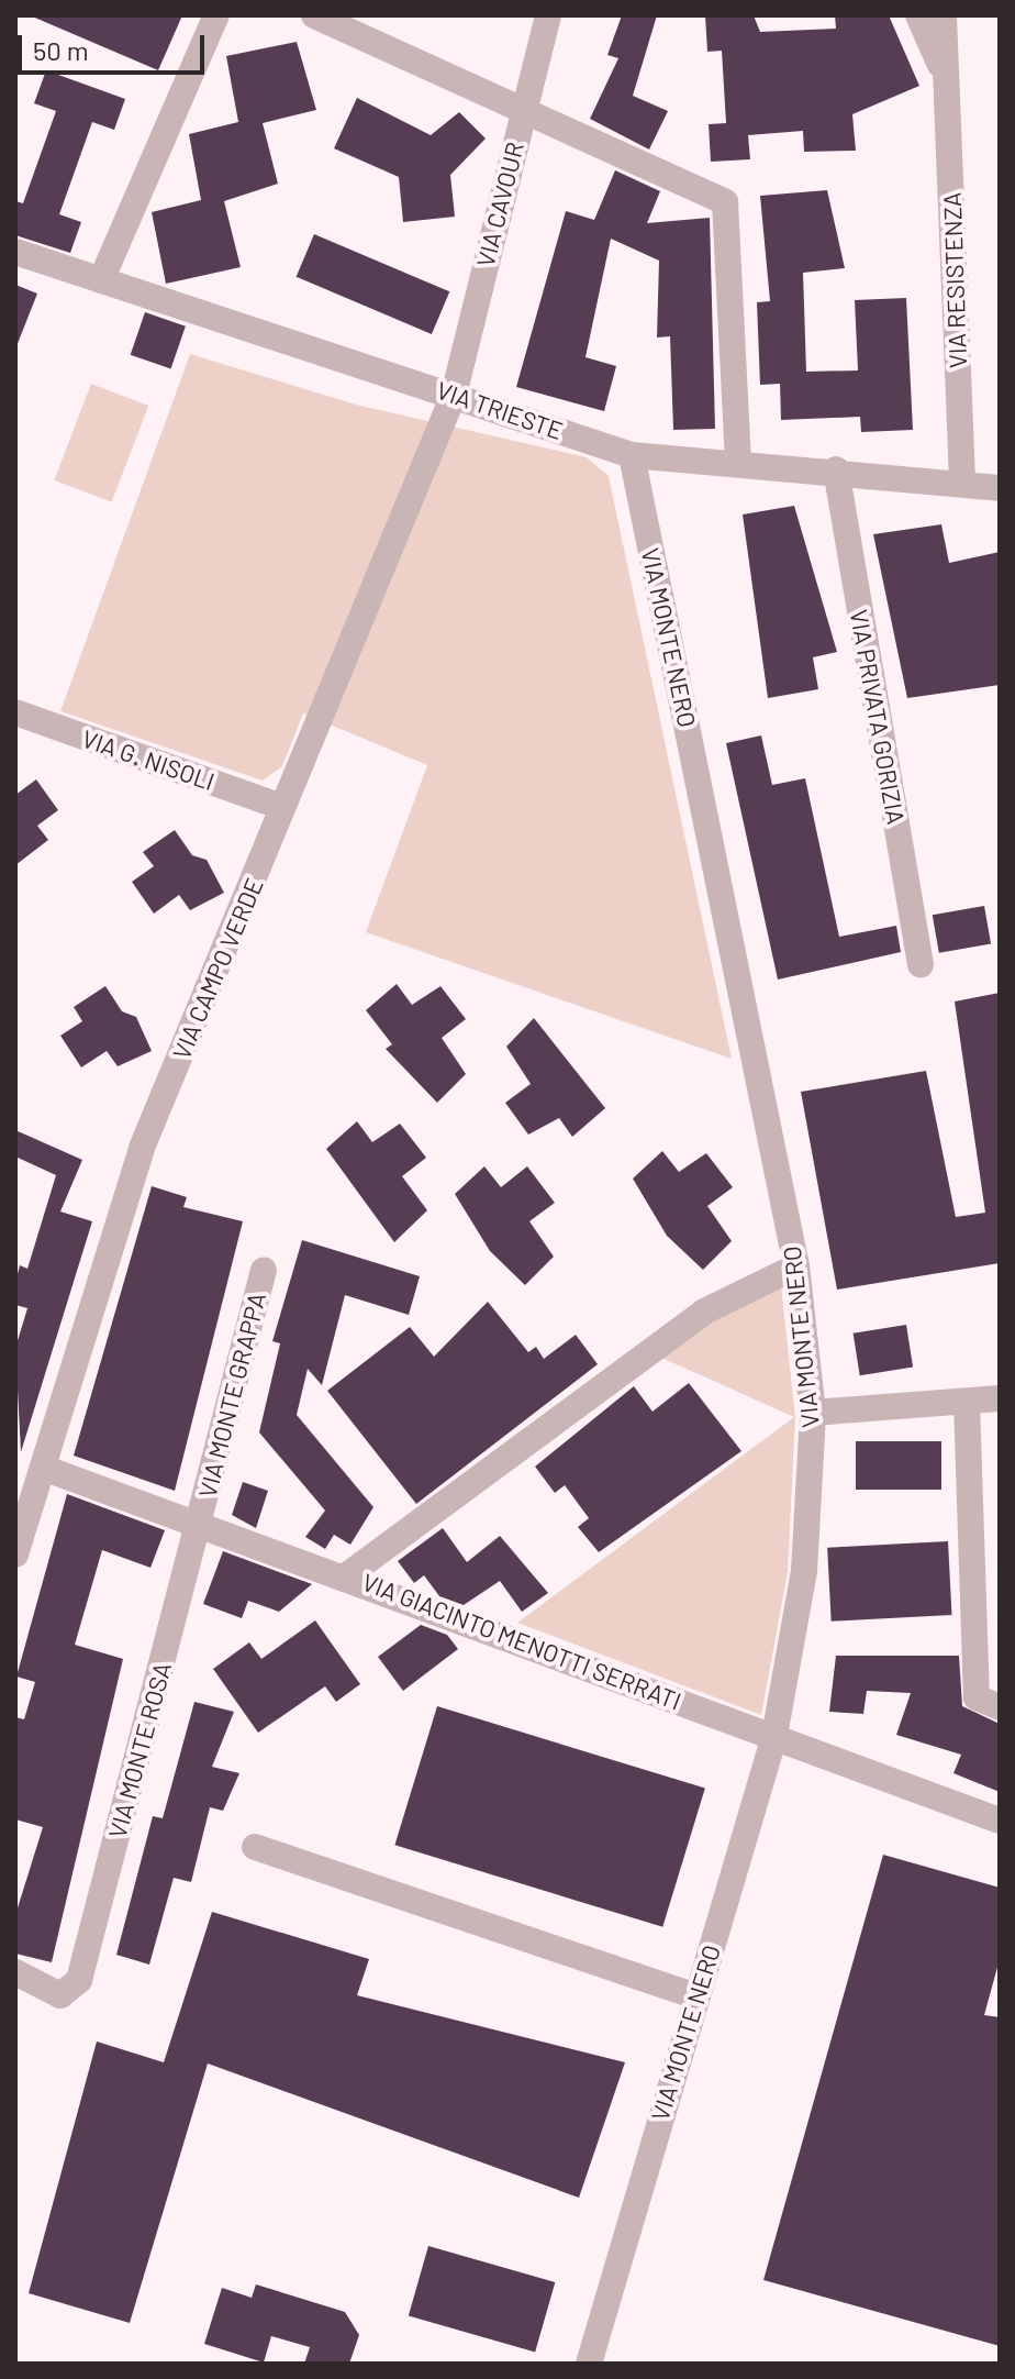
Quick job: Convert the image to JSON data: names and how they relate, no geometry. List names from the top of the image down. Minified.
{"streets":{"street":["VIA CAVOUR","VIA RESISTENZA","VIA TRIESTE","VIA MONTE NERO","VIA PRIVATA GORIZIA","VIA G. NISOLI","VIA CAMPO VERDE","VIA MONTE GRAPPA","VIA GIACINTO MENOTTI SERRATI","VIA MONTE ROSA"]},"crossings":[["VIA CAVOUR","VIA TRIESTE"],["VIA CAVOUR","VIA CAMPO VERDE"],["VIA RESISTENZA","VIA TRIESTE"],["VIA TRIESTE","VIA MONTE NERO"],["VIA TRIESTE","VIA PRIVATA GORIZIA"],["VIA TRIESTE","VIA CAMPO VERDE"],["VIA MONTE NERO","VIA GIACINTO MENOTTI SERRATI"],["VIA G. NISOLI","VIA CAMPO VERDE"],["VIA CAMPO VERDE","VIA GIACINTO MENOTTI SERRATI"],["VIA MONTE GRAPPA","VIA GIACINTO MENOTTI SERRATI"],["VIA MONTE GRAPPA","VIA MONTE ROSA"],["VIA GIACINTO MENOTTI SERRATI","VIA MONTE ROSA"]],"scale_bar":"50 m"}
